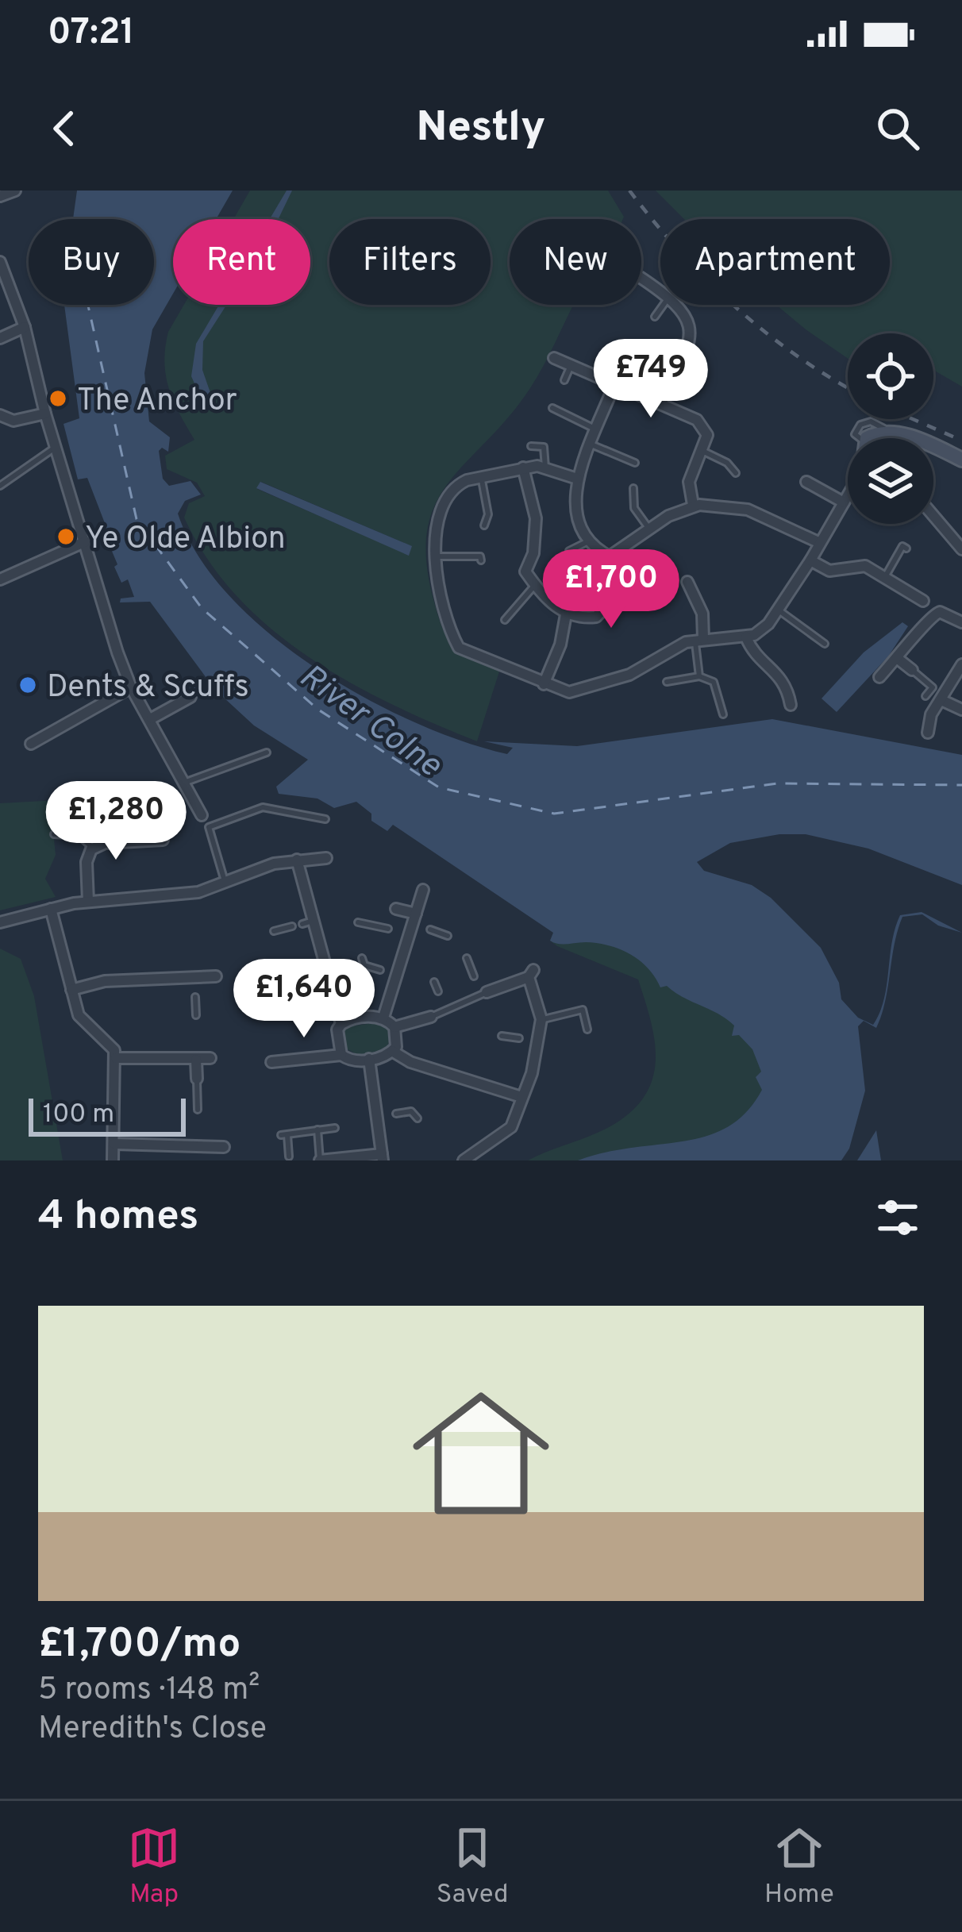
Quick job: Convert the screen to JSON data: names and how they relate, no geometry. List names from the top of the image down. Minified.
{"water":["River Colne"],"places":["The Anchor","Ye Olde Albion","Dents & Scuffs"],"scale_bar":"100 m","page":{"status":"07:21","header":"Nestly","chip":["Buy","Rent","Filters","New","Apartment"],"price":["£749","£1,700","£1,280","£1,640"],"scale":"100 m","heading":"4 homes","list":[{"name":"£1,700/mo","note":"5 rooms · 148 m² · Meredith's Close"}],"tabs":["Map","Saved","Home"]}}
